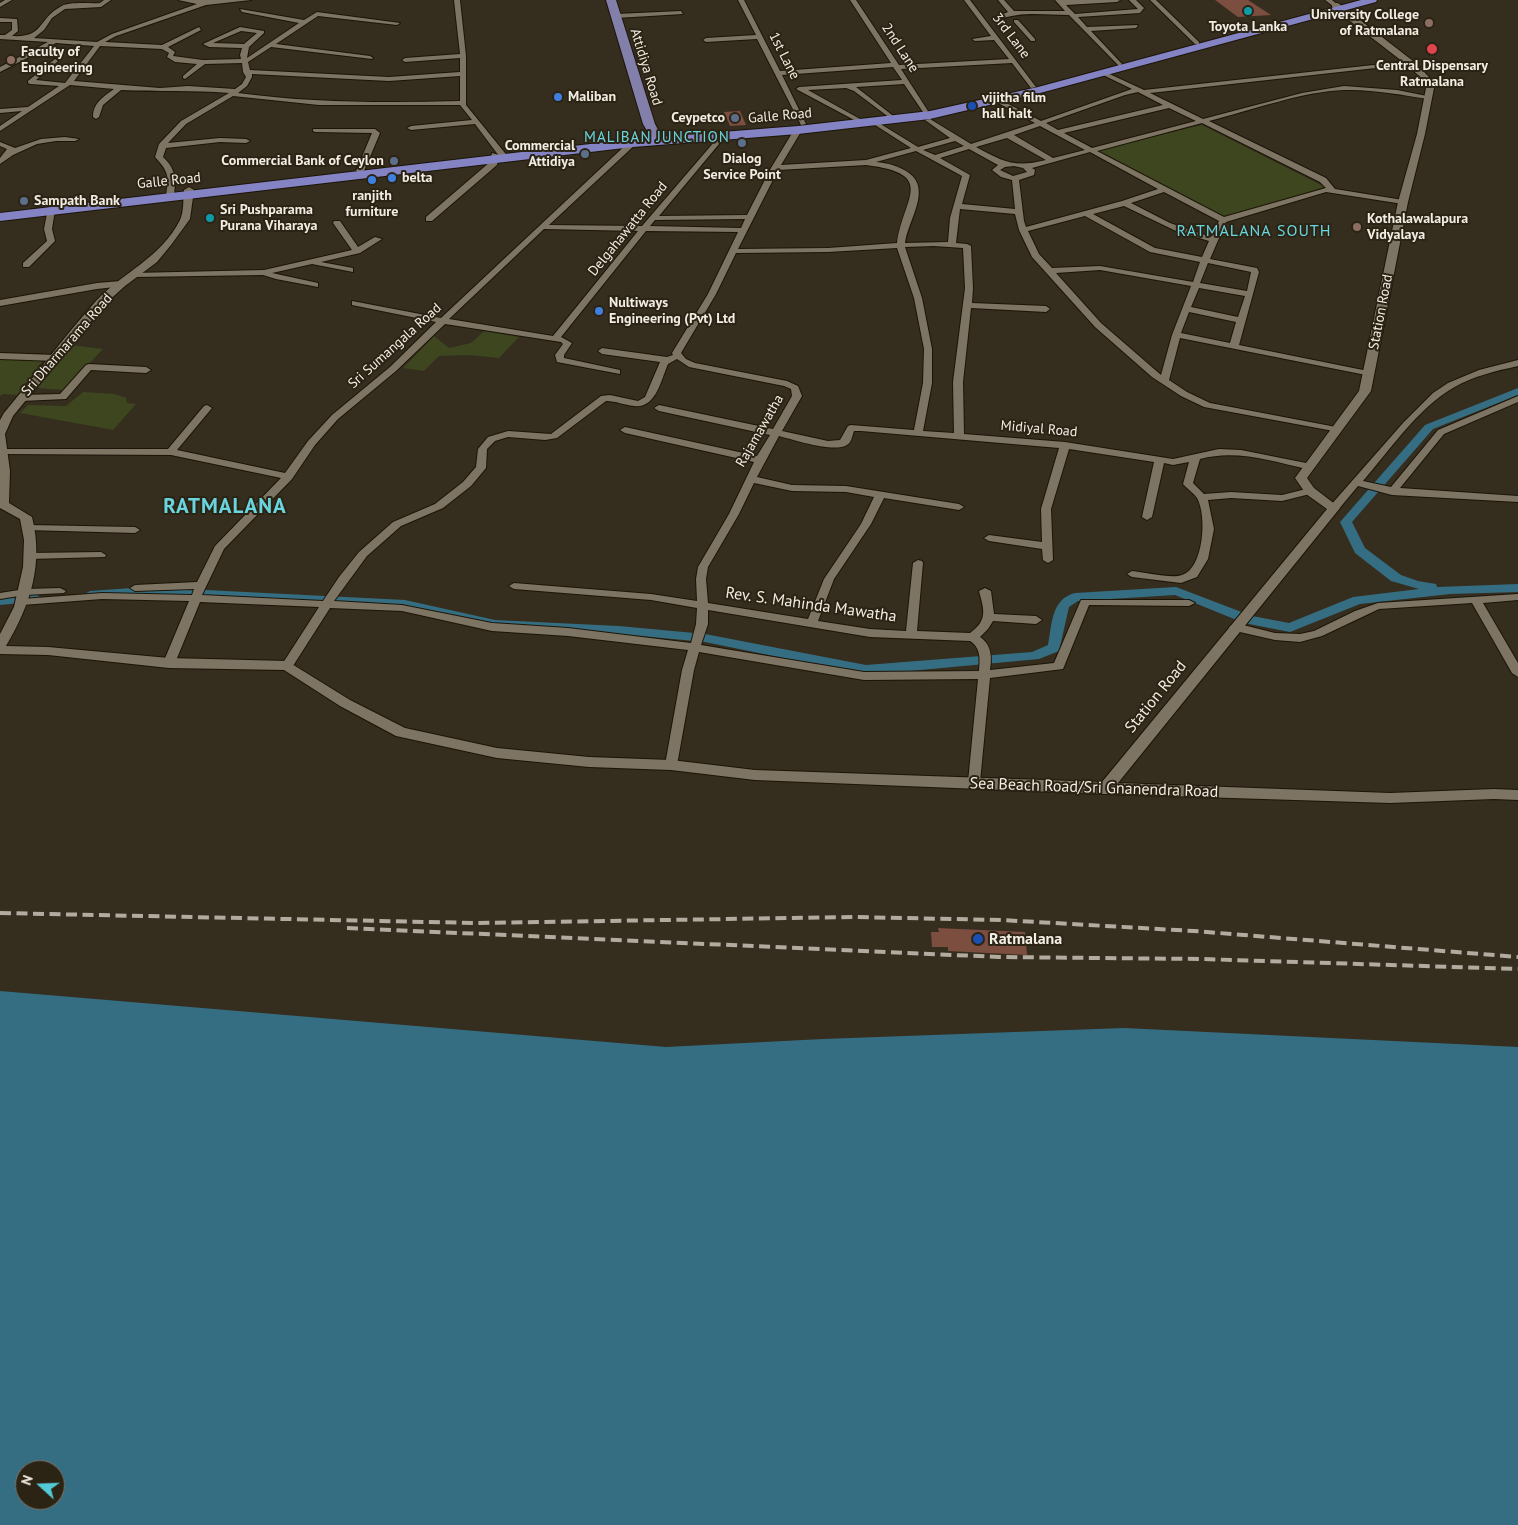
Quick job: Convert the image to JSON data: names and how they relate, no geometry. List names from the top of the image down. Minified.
{"streets":{"highway":["Galle Road"],"main road":["Attidiya Road"],"street":["3rd Lane","2nd Lane","1st Lane","Delgahawatta Road","Station Road","Sri Dharmarama Road","Sri Sumangala Road","Midiyal Road","Rajamawatha","Rev. S. Mahinda Mawatha","Sea Beach Road/Sri Gnanendra Road"]},"crossings":[["3rd Lane","Galle Road"],["2nd Lane","Galle Road"],["1st Lane","Galle Road"],["Attidiya Road","Galle Road"],["Galle Road","Delgahawatta Road"],["Galle Road","Station Road"],["Galle Road","Sri Dharmarama Road"],["Galle Road","Sri Sumangala Road"],["Station Road","Midiyal Road"],["Station Road","Sea Beach Road/Sri Gnanendra Road"],["Midiyal Road","Rajamawatha"],["Rajamawatha","Rev. S. Mahinda Mawatha"],["Rajamawatha","Sea Beach Road/Sri Gnanendra Road"]],"districts":["MALIBAN JUNCTION","RATMALANA SOUTH","RATMALANA"],"places":["Toyota Lanka","University College of Ratmalana","Central Dispensary Ratmalana","Faculty of Engineering","Maliban","vijitha film hall halt","Ceypetco","Dialog Service Point","Commercial Attidiya","Commercial Bank of Ceylon","belta","ranjith furniture","Sampath Bank","Sri Pushparama Purana Viharaya","Kothalawalapura Vidyalaya","Nultiways Engineering (Pvt) Ltd","Ratmalana"],"north":"left"}
